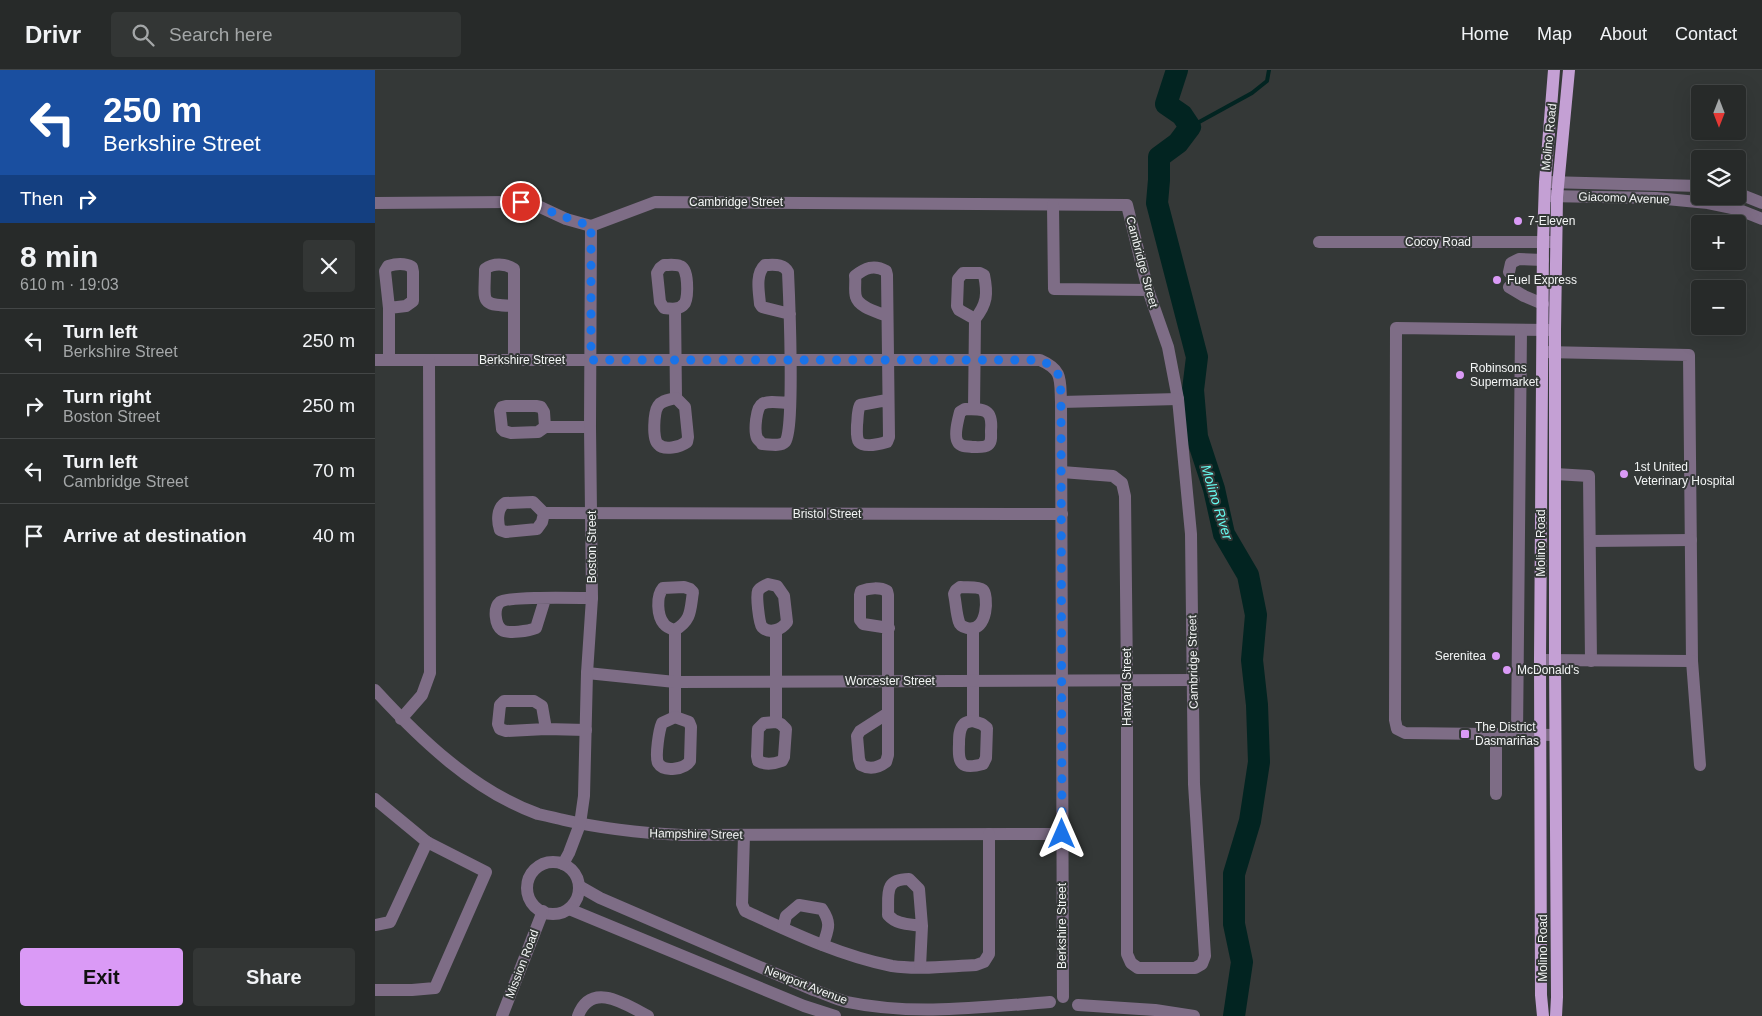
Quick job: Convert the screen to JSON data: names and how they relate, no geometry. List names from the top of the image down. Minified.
{"streets":{"main road":["Molino Road"],"street":["Giacomo Avenue","Cambridge Street","Cocoy Road","Berkshire Street","Bristol Street","Boston Street","Worcester Street","Harvard Street","Hampshire Street","Mission Road","Newport Avenue"]},"crossings":[["Molino Road","Giacomo Avenue"],["Molino Road","Cocoy Road"],["Cambridge Street","Boston Street"],["Cambridge Street","Worcester Street"],["Cambridge Street","Harvard Street"],["Berkshire Street","Bristol Street"],["Berkshire Street","Boston Street"],["Berkshire Street","Worcester Street"],["Berkshire Street","Harvard Street"],["Berkshire Street","Hampshire Street"],["Berkshire Street","Newport Avenue"],["Bristol Street","Boston Street"],["Boston Street","Worcester Street"],["Boston Street","Hampshire Street"],["Boston Street","Mission Road"],["Boston Street","Newport Avenue"],["Worcester Street","Harvard Street"],["Mission Road","Newport Avenue"]],"water":["Molino River"],"places":{"other":["7-Eleven","Fuel Express","Robinsons Supermarket","1st United Veterinary Hospital","Serenitea","McDonald's"],"transit":["The District Dasmariñas"]},"north":"bottom","page":{"header":"Drivr","search":"Search here","nav":["Home","Map","About","Contact"],"turn":["250 m","Berkshire Street"],"map_buttons":["+","−"],"then":"Then","heading":["8 min","610 m · 19:03"],"list":[{"name":"Turn left","note":"Berkshire Street","value":"250 m"},{"name":"Turn right","note":"Boston Street","value":"250 m"},{"name":"Turn left","note":"Cambridge Street","value":"70 m"},{"name":"Arrive at destination","value":"40 m"}],"buttons":["Exit","Share"]}}
